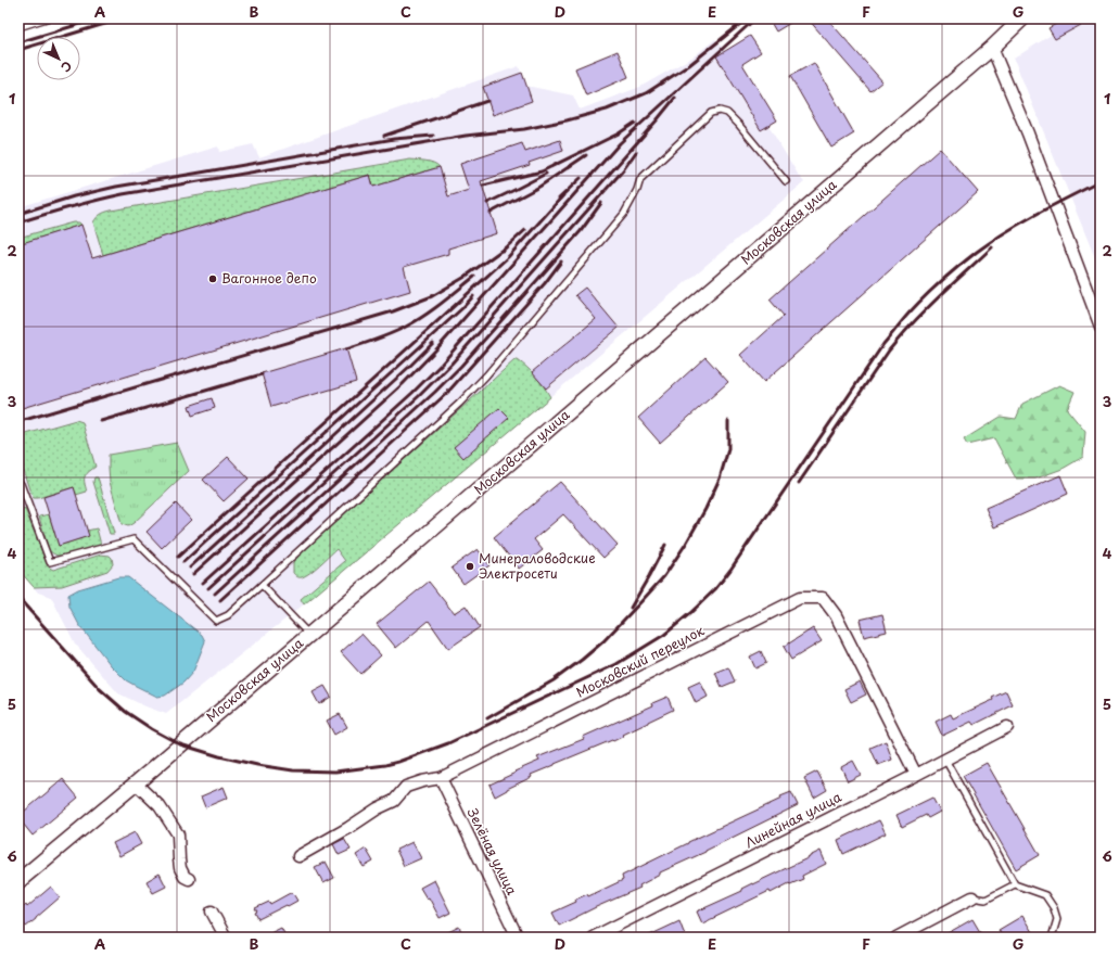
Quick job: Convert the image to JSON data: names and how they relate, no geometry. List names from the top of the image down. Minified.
{"streets":{"street":["Московская улица","Московский переулок","Линейная улица","Зелёная улица"]},"crossings":[["Московский переулок","Линейная улица"],["Московский переулок","Зелёная улица"]],"places":["Вагонное депо","Минераловодские Электросети"],"north":"bottom right","grid":{"columns":["A","B","C","D","E","F","G"],"rows":["1","2","3","4","5","6"]}}
